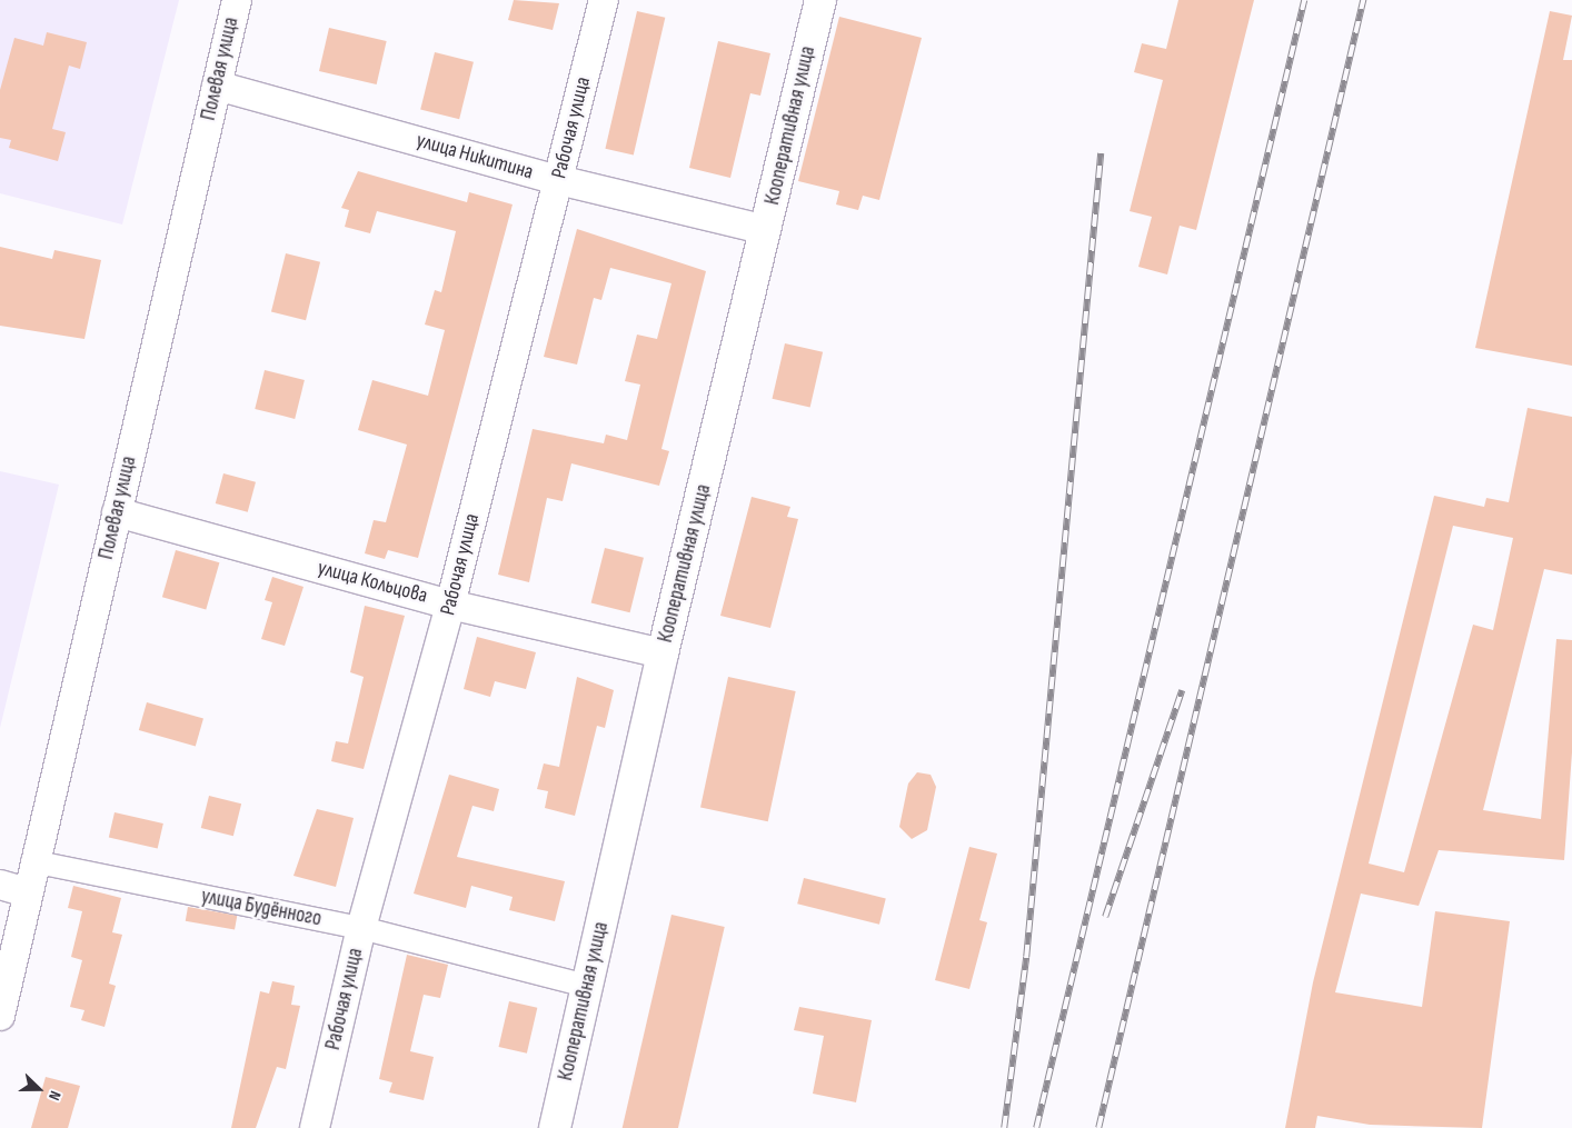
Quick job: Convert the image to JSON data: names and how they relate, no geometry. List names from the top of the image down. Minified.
{"streets":{"street":["Полевая улица","Кооперативная улица","Рабочая улица","улица Никитина","улица Кольцова","улица Будённого"]},"crossings":[["Полевая улица","улица Никитина"],["Полевая улица","улица Кольцова"],["Полевая улица","улица Будённого"],["Кооперативная улица","улица Никитина"],["Кооперативная улица","улица Кольцова"],["Кооперативная улица","улица Будённого"],["Рабочая улица","улица Никитина"],["Рабочая улица","улица Кольцова"],["Рабочая улица","улица Будённого"]],"north":"right"}
